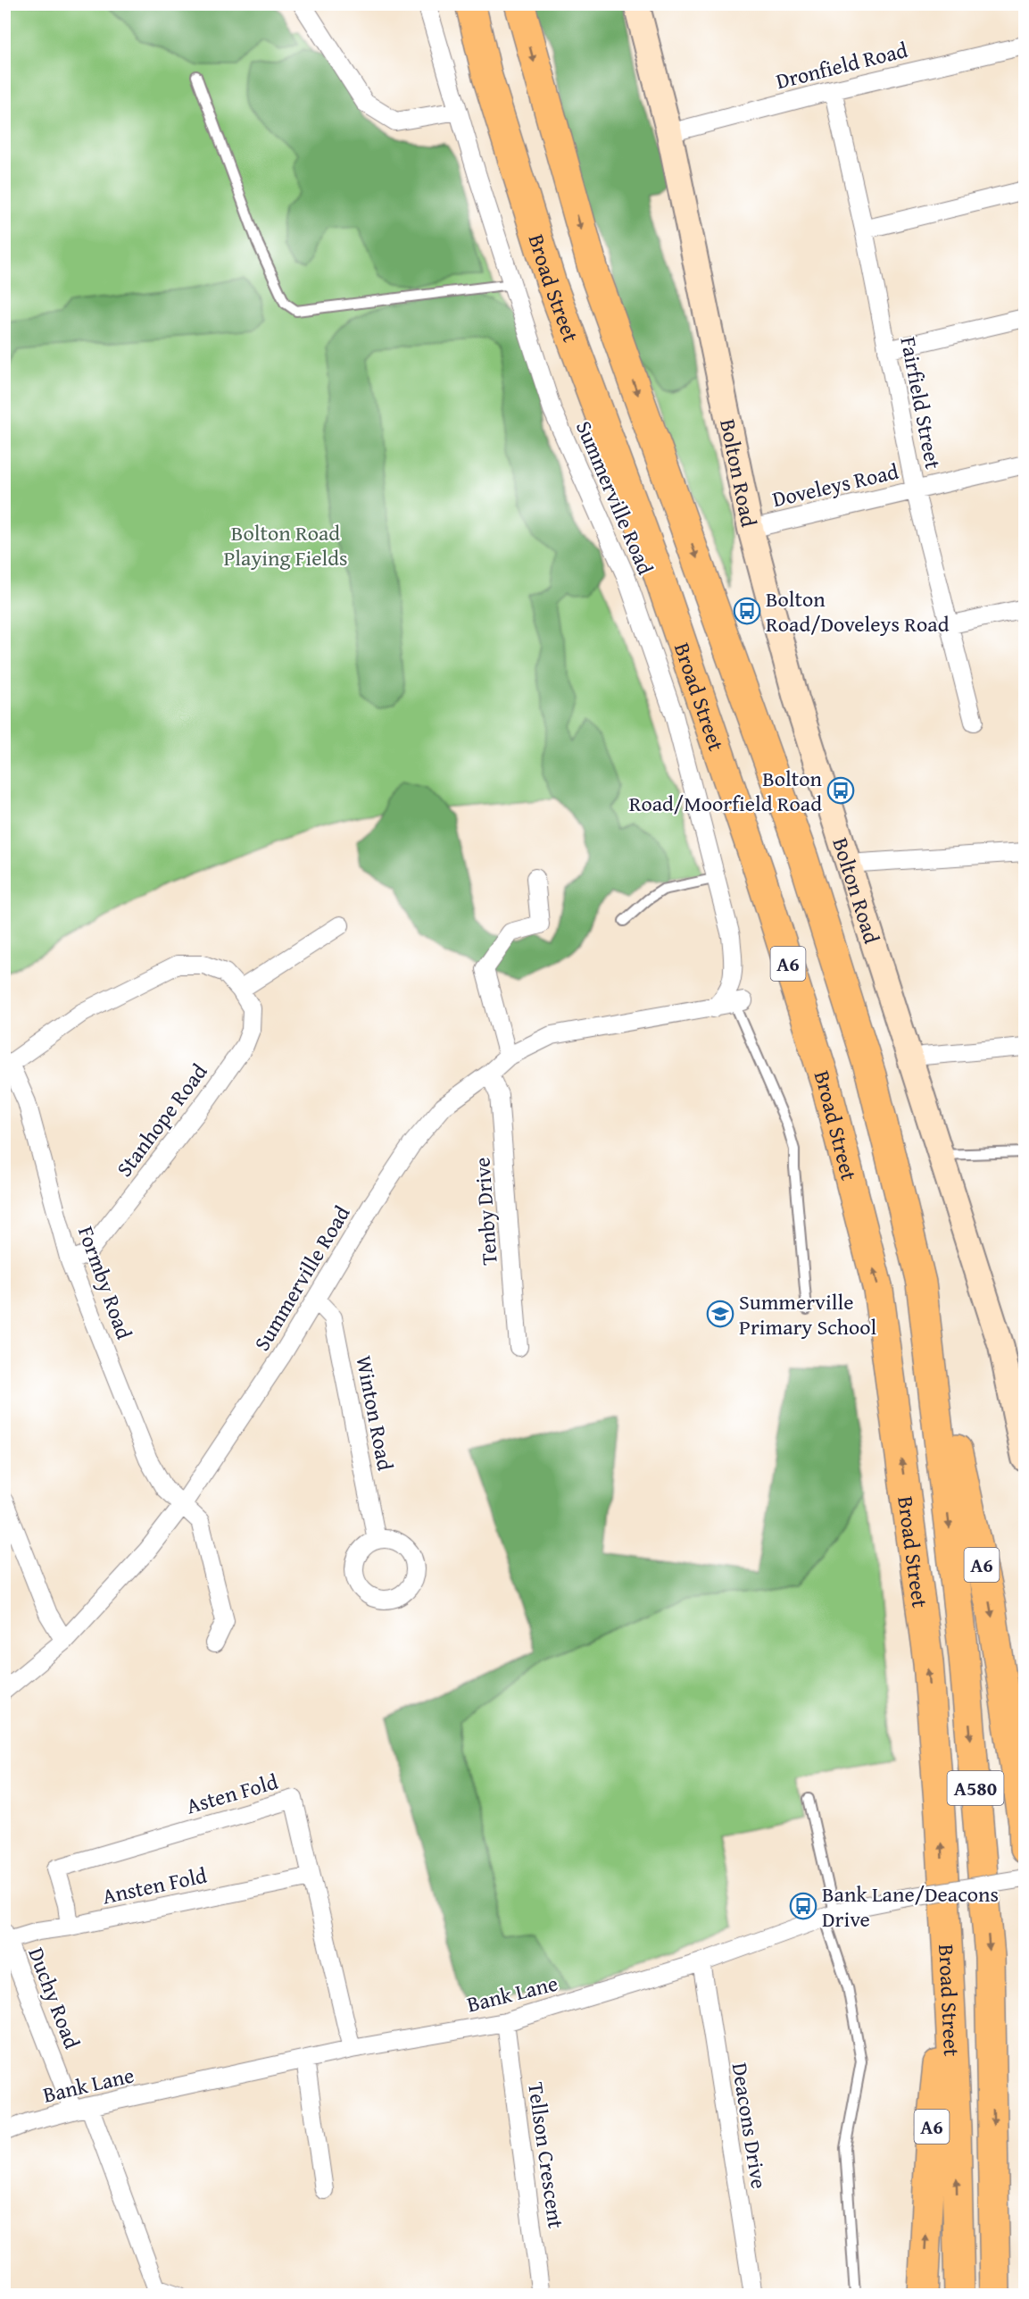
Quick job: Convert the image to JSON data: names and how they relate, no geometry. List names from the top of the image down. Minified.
{"streets":{"highway":["Broad Street","A6","A580"],"street":["Dronfield Road","Fairfield Street","Bolton Road","Doveleys Road","Summerville Road","Stanhope Road","Tenby Drive","Formby Road","Winton Road","Asten Fold","Ansten Fold","Bank Lane","Duchy Road","Deacons Drive","Tellson Crescent"]},"crossings":[["Dronfield Road","Fairfield Street"],["Dronfield Road","Bolton Road"],["Broad Street","A6"],["Fairfield Street","Doveleys Road"],["Bolton Road","Doveleys Road"],["Summerville Road","Tenby Drive"],["Summerville Road","Formby Road"],["Summerville Road","Winton Road"],["Stanhope Road","Formby Road"],["Asten Fold","Ansten Fold"],["Asten Fold","Bank Lane"],["Ansten Fold","Duchy Road"],["Bank Lane","Duchy Road"],["Bank Lane","Deacons Drive"],["Bank Lane","Tellson Crescent"]],"parks":["Bolton Road Playing Fields"],"places":{"bus stop":["Bolton Road/Doveleys Road","Bolton Road/Moorfield Road","Bank Lane/Deacons Drive"],"school or university":["Summerville Primary School"]}}
